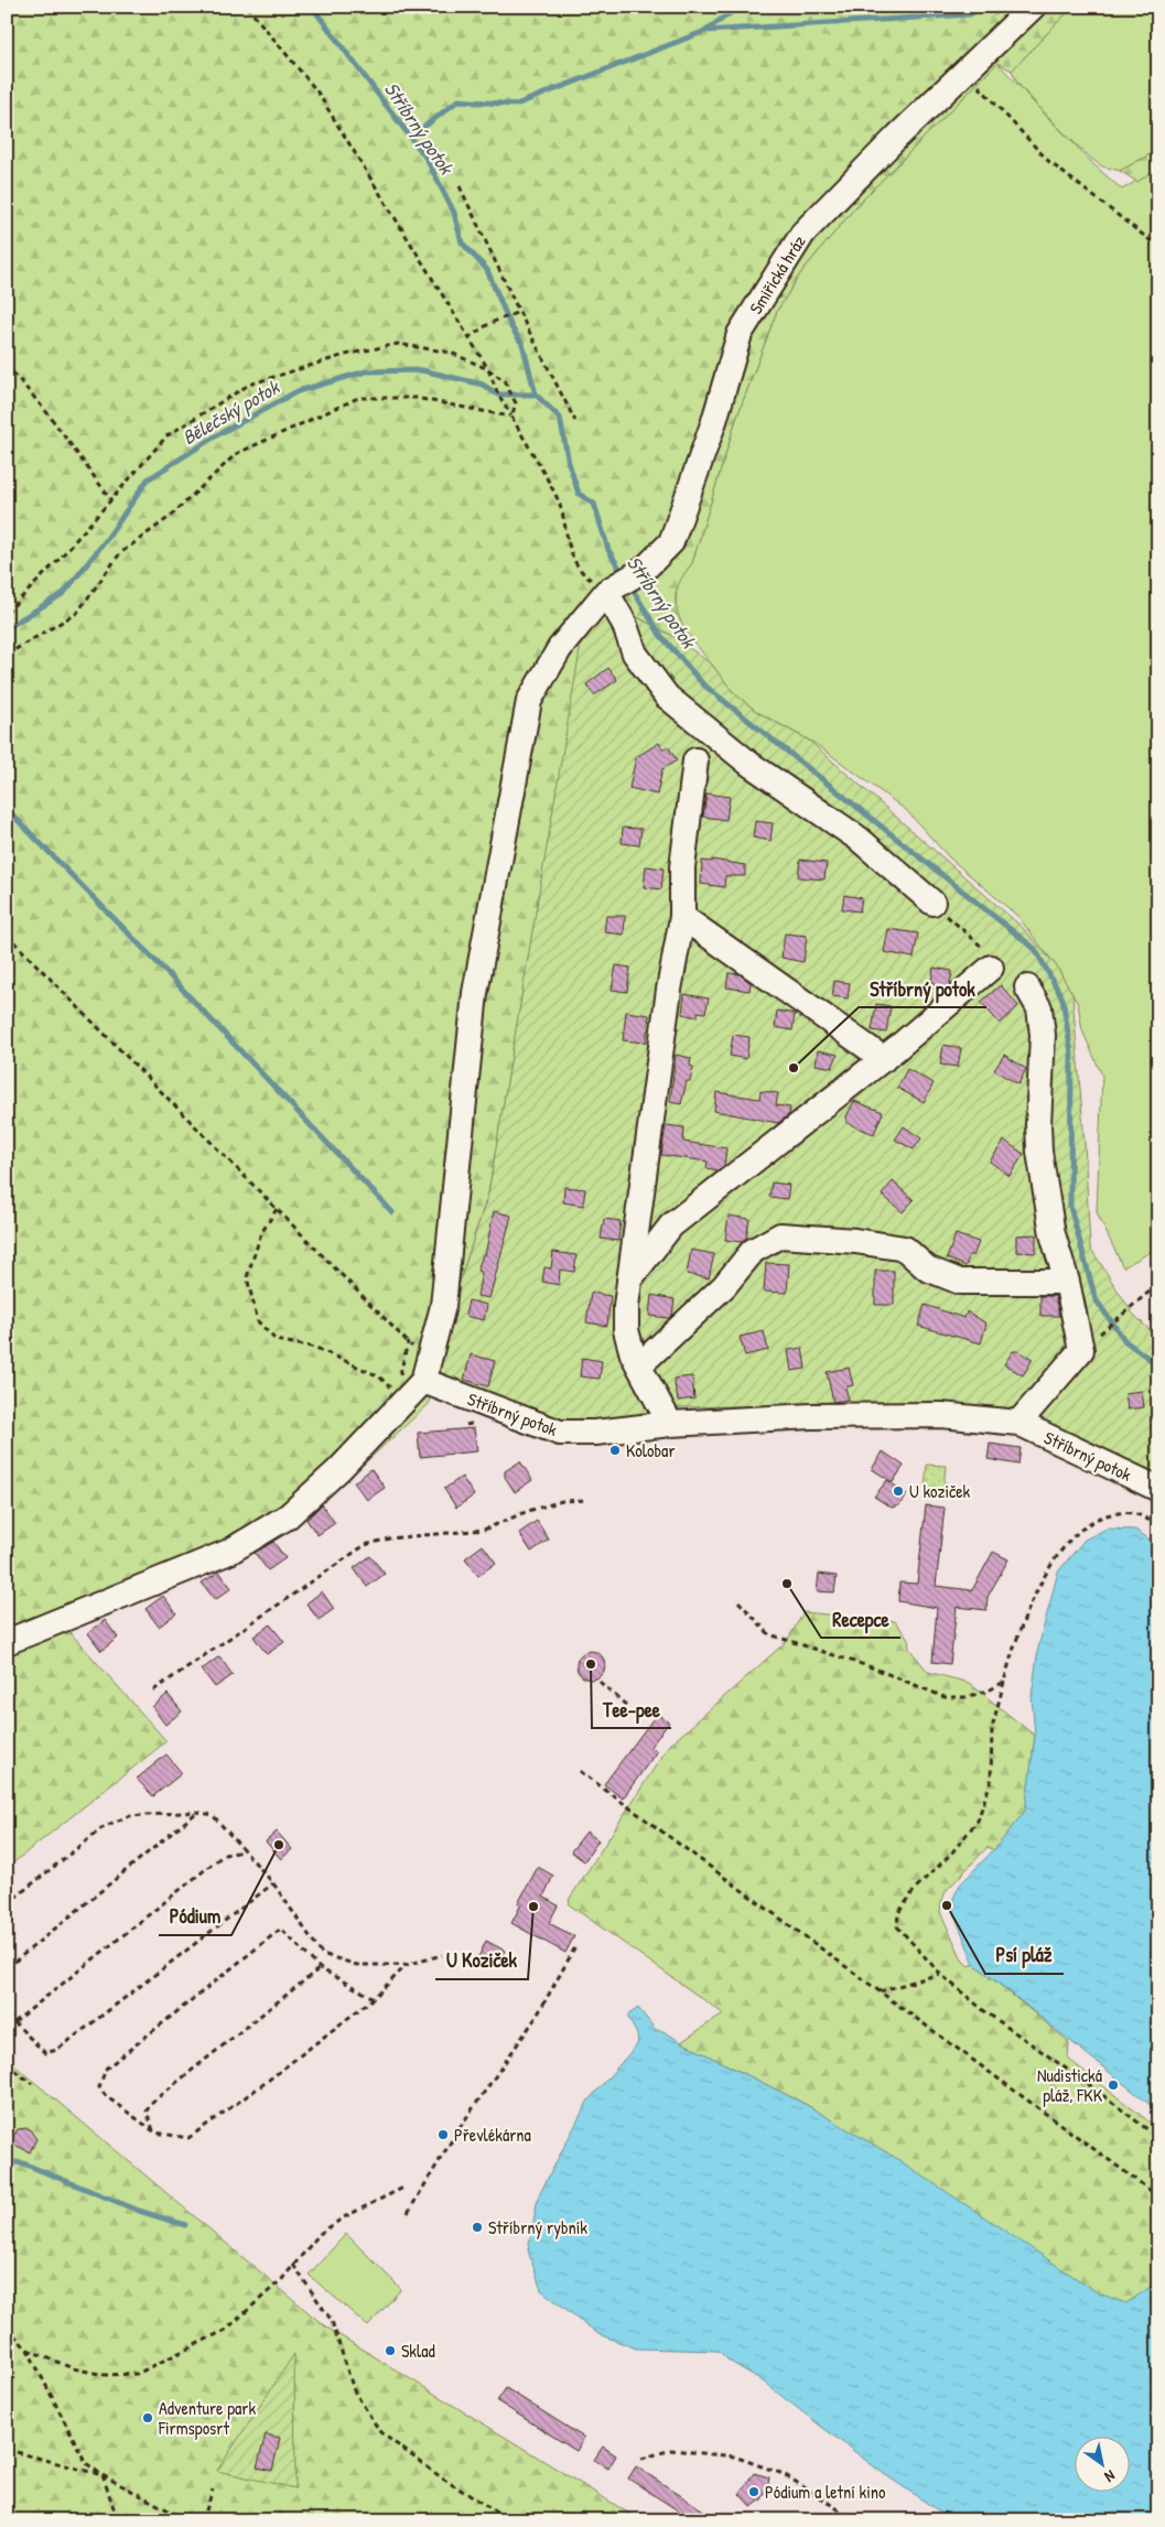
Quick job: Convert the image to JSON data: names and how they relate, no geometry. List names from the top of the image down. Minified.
{"streets":{"lane":["Smiřická hráz","Stříbrný potok"]},"water":["Stříbrný potok","Bělečský potok"],"places":["Stříbrný potok","Kolobar","U koziček","Recepce","Tee-pee","Pódium","Psí pláž","U Koziček","Nudistická pláž, FKK","Převlékárna","Stříbrný rybník","Sklad","Adventure park Firmsposrt","Pódium a letní kino"],"north":"bottom right"}
